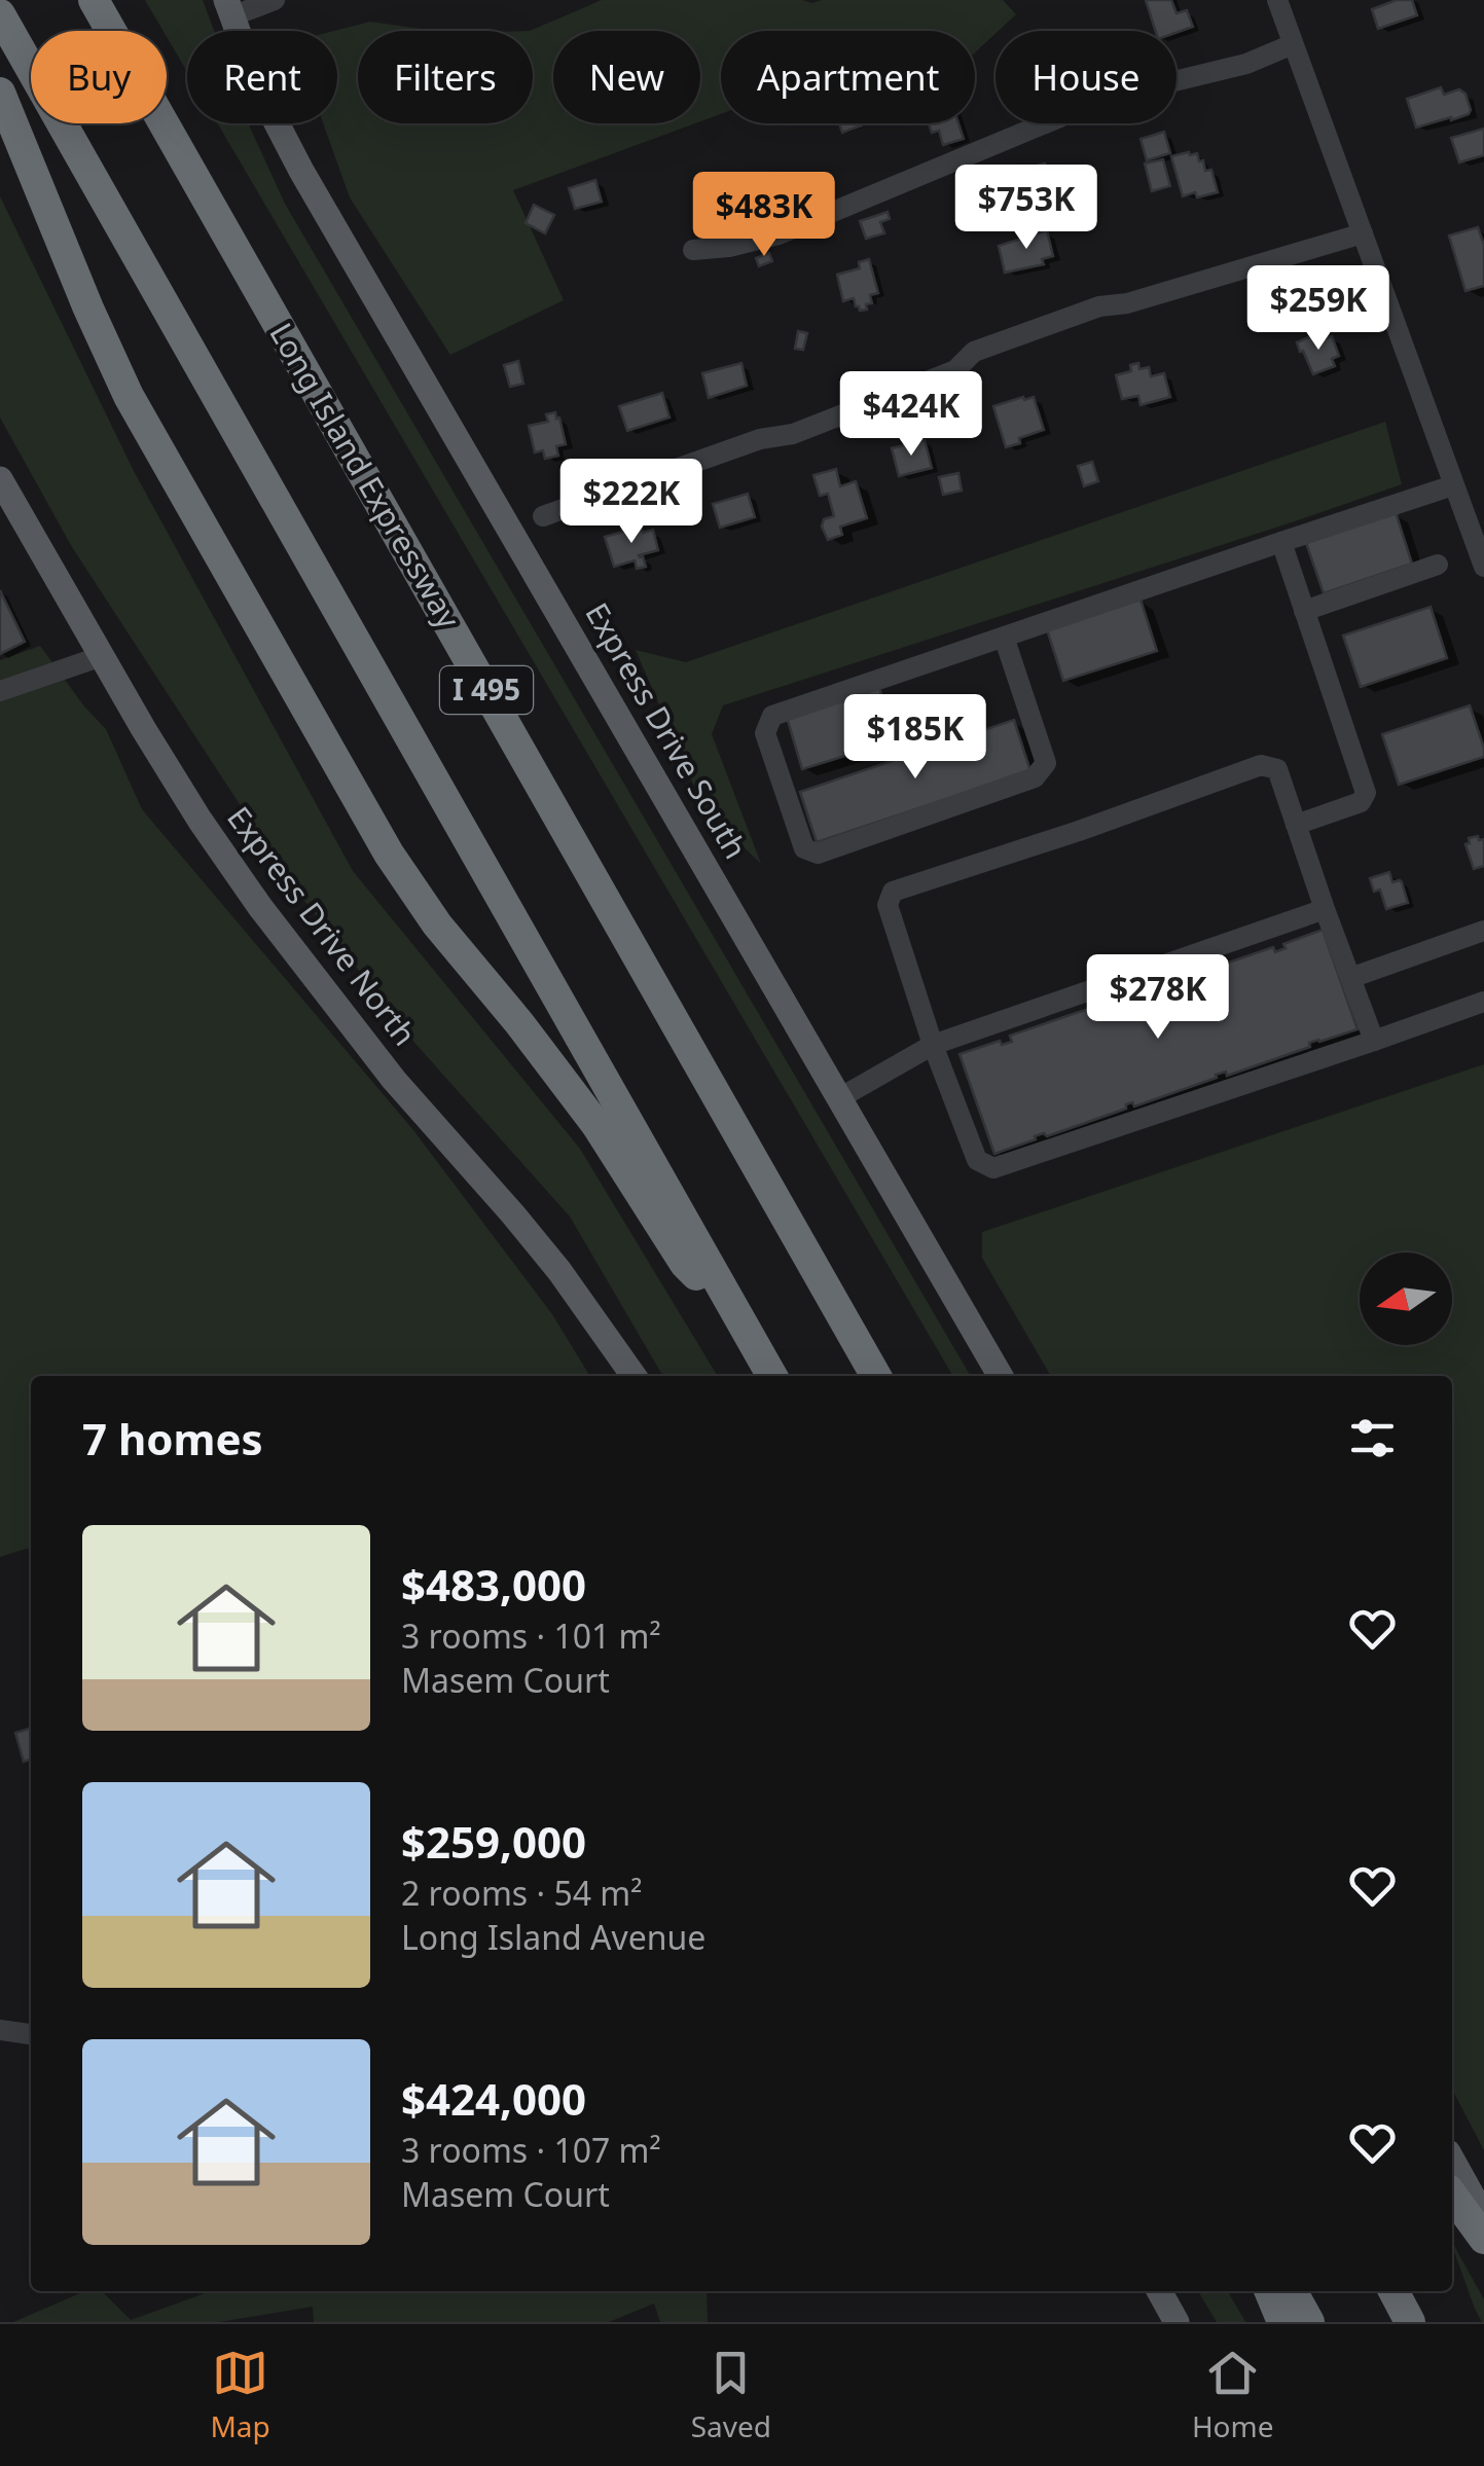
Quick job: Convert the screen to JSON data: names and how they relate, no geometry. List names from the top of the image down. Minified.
{"streets":{"highway":["Long Island Expressway","I 495"],"main road":["Express Drive South","Express Drive North"]},"north":"left","page":{"chip":["Buy","Rent","Filters","New","Apartment","House"],"price":["$753K","$483K","$259K","$424K","$222K","$185K","$278K"],"heading":"7 homes","list":[{"name":"$483,000","note":"3 rooms · 101 m² · Masem Court"},{"name":"$259,000","note":"2 rooms · 54 m² · Long Island Avenue"},{"name":"$424,000","note":"3 rooms · 107 m² · Masem Court"}],"tabs":["Map","Saved","Home"]}}
